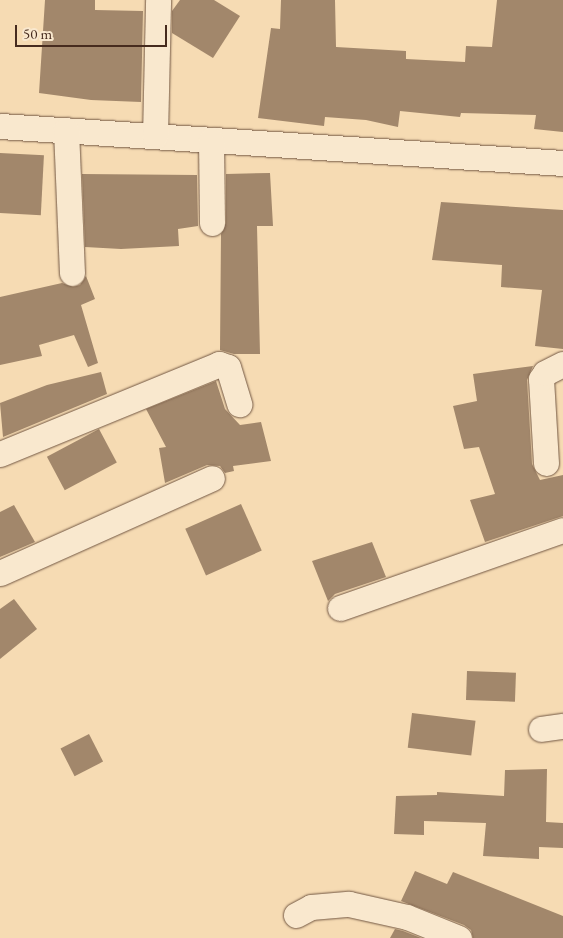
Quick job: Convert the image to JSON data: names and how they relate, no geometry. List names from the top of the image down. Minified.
{"scale_bar":"50 m"}
